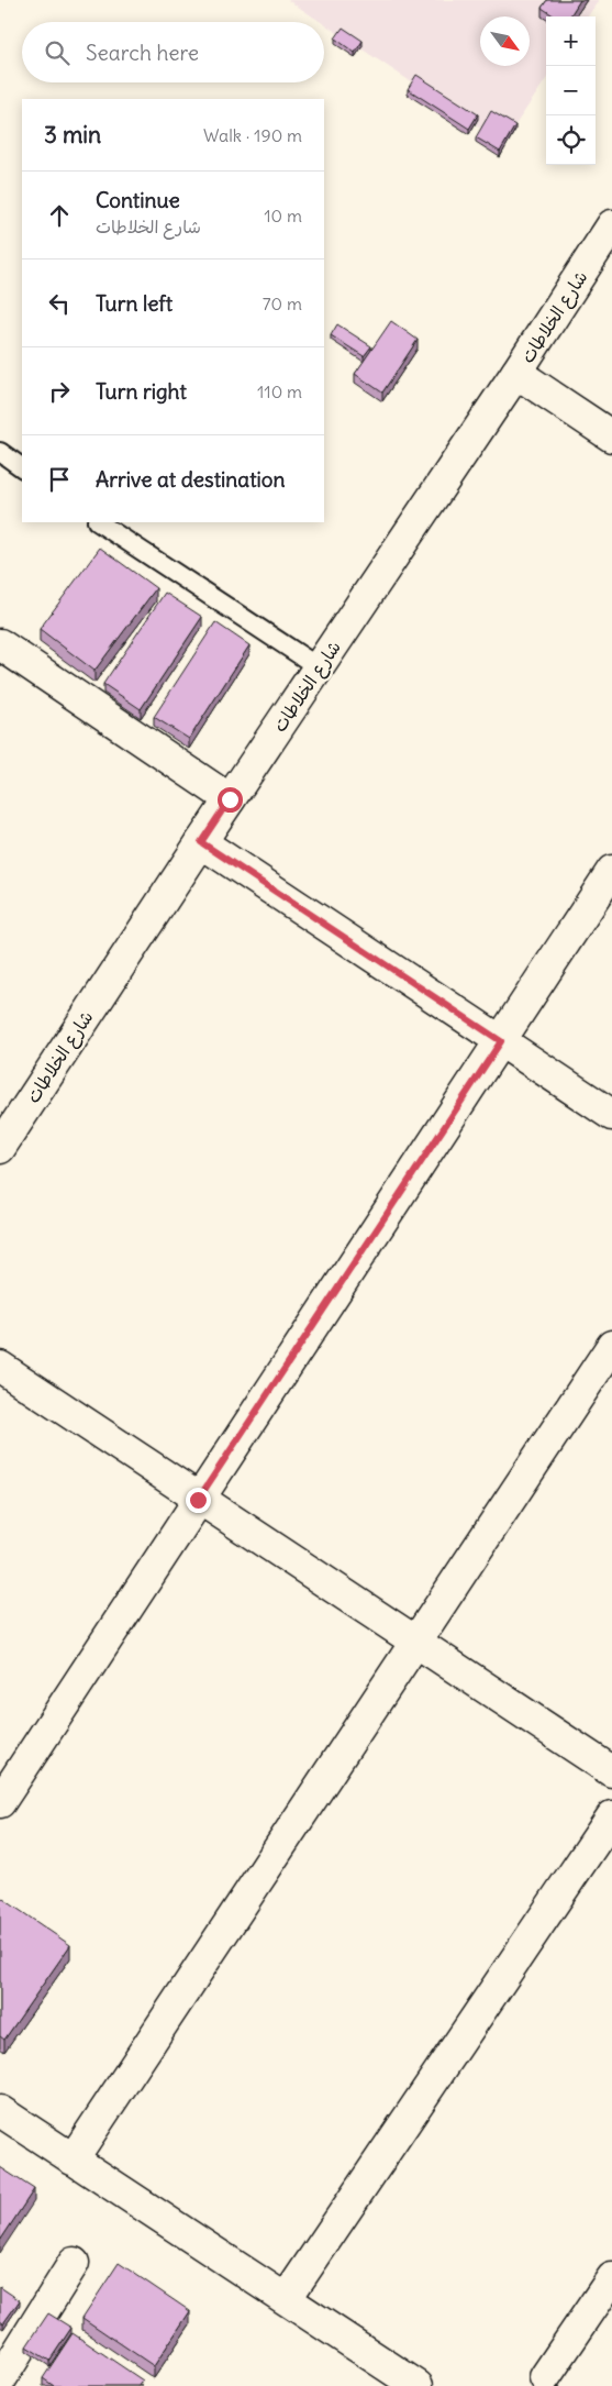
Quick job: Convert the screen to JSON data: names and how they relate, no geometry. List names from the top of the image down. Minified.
{"streets":{"street":["شارع الخلاطات"]},"north":"bottom right","page":{"map_buttons":["+","−"],"search":"Search here","heading":["3 min","Walk · 190 m"],"list":[["Continue","شارع الخلاطات","10 m"],["Turn left","70 m"],["Turn right","110 m"],"Arrive at destination"]}}
